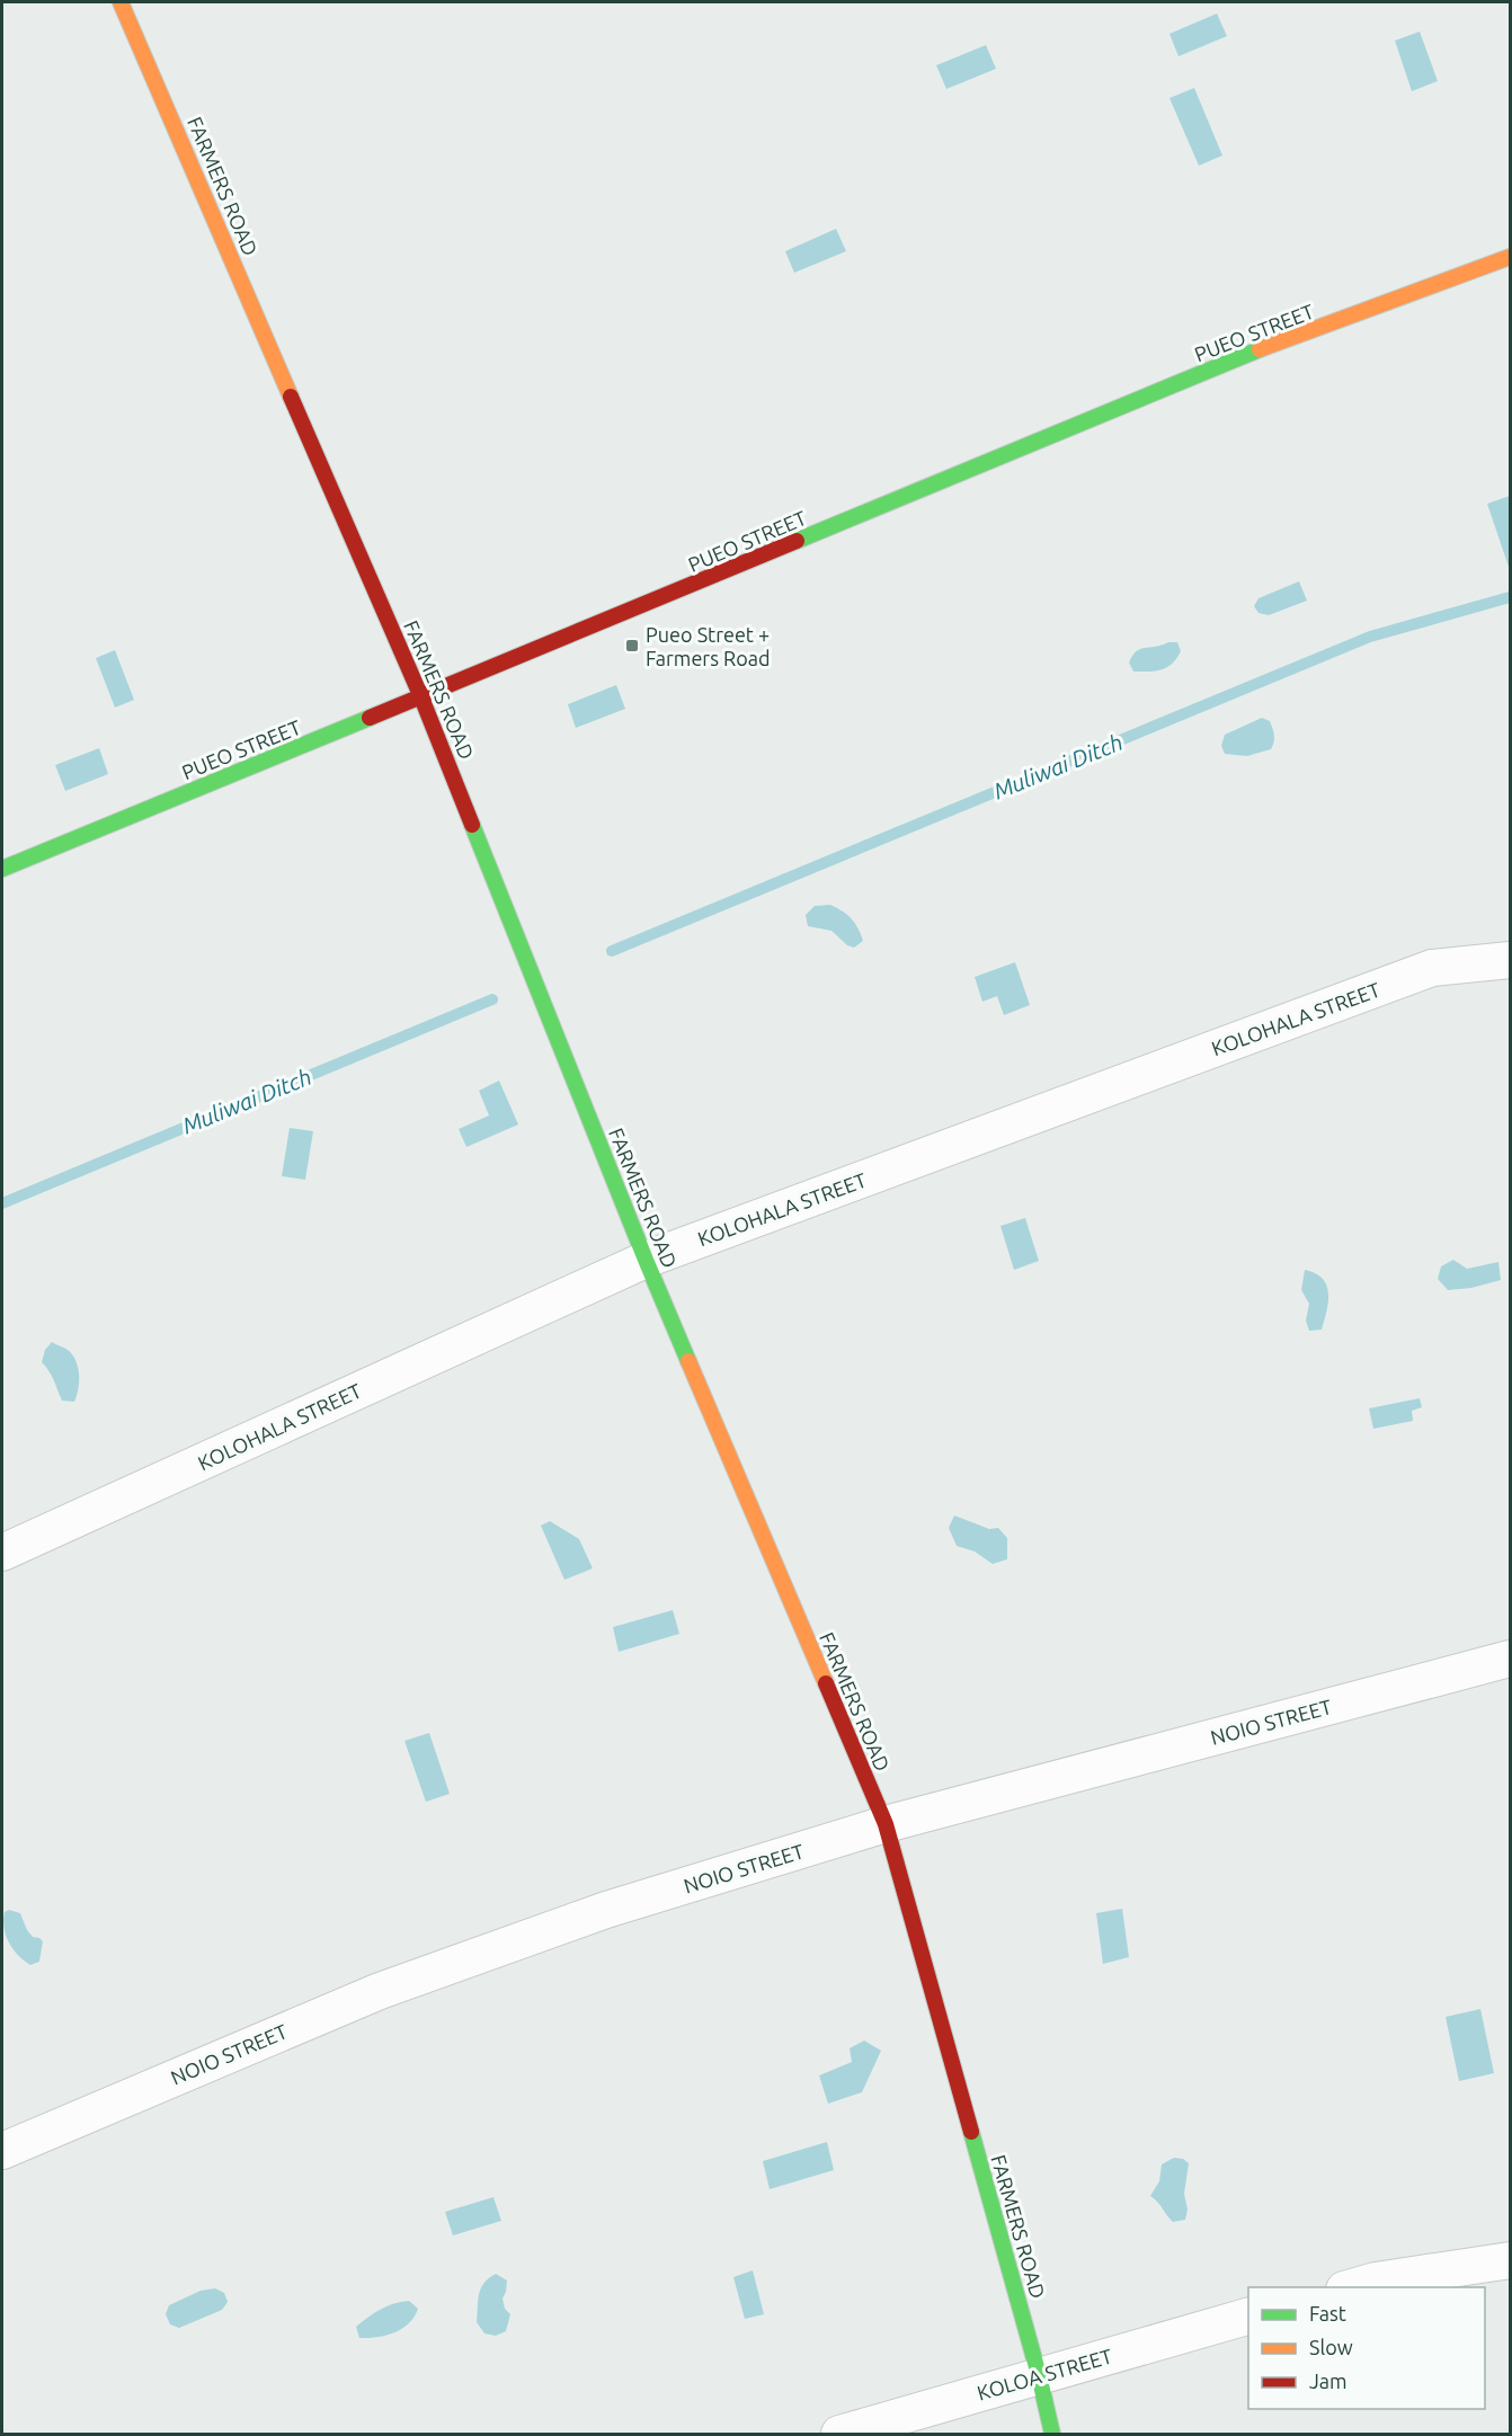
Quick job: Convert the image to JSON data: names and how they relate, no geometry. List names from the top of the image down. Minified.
{"streets":{"street":["FARMERS ROAD","PUEO STREET","KOLOHALA STREET","NOIO STREET","KOLOA STREET"]},"crossings":[["FARMERS ROAD","PUEO STREET"],["FARMERS ROAD","KOLOHALA STREET"],["FARMERS ROAD","NOIO STREET"],["FARMERS ROAD","KOLOA STREET"]],"water":["Muliwai Ditch"],"places":{"transit":["Pueo Street + Farmers Road"]},"legend":["Fast","Slow","Jam"]}
